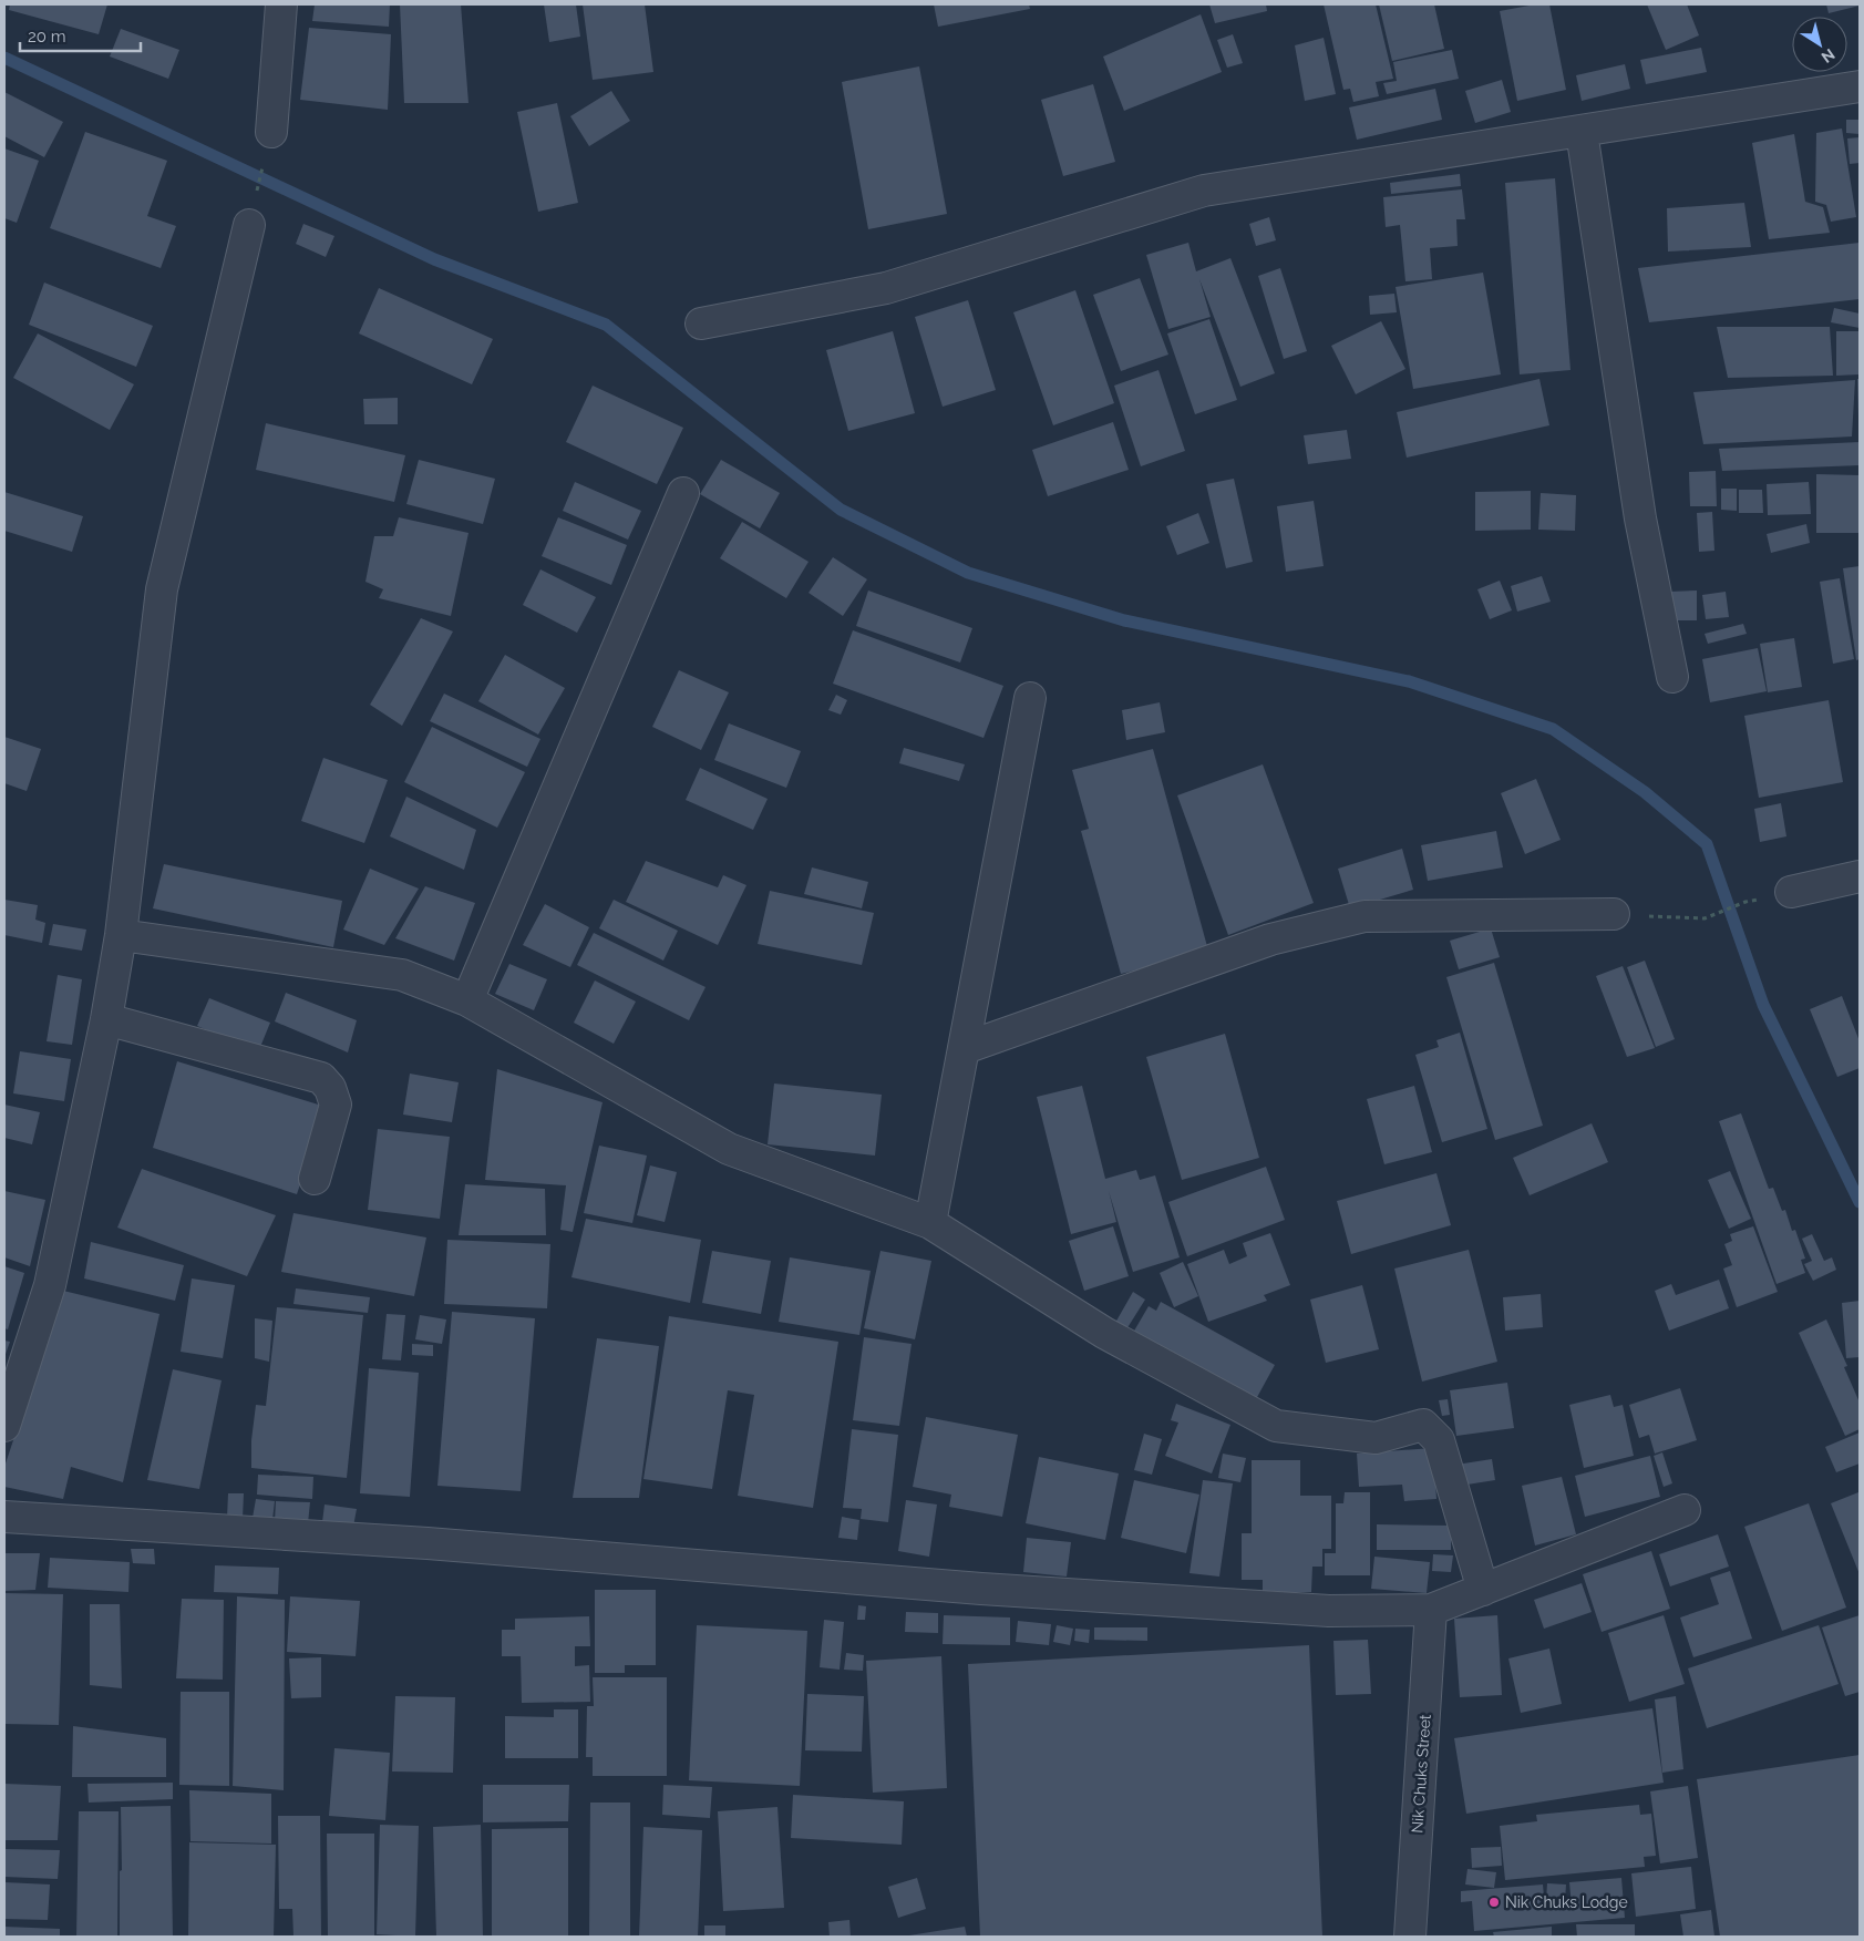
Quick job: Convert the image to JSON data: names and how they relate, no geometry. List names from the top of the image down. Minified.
{"streets":{"street":["Nik Chuks Street"]},"places":["Nik Chuks Lodge"],"scale_bar":"20 m","north":"bottom right"}
